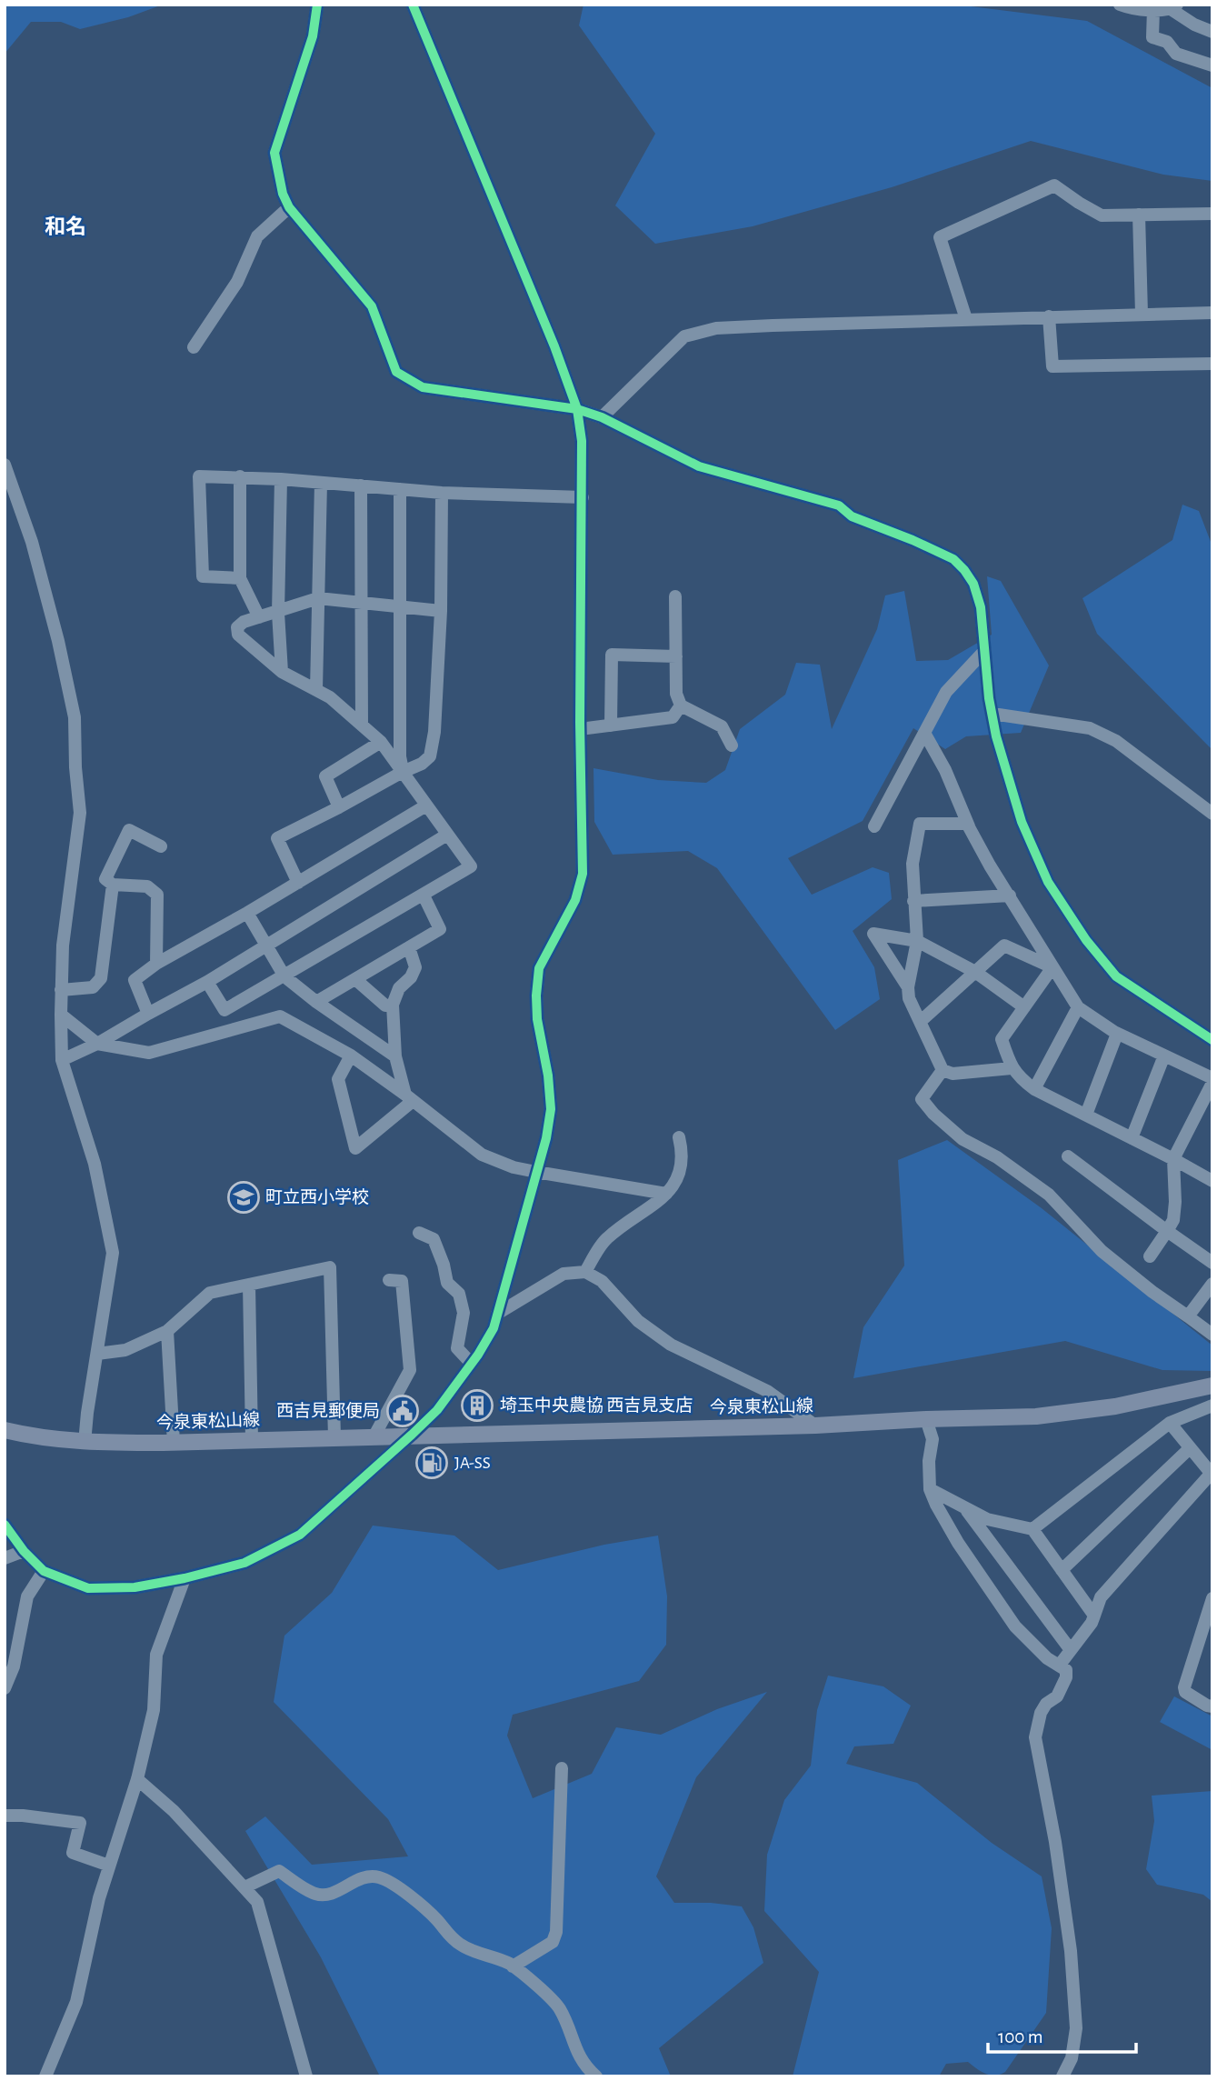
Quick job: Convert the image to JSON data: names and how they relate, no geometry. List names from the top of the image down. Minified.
{"streets":{"main road":["今泉東松山線"]},"districts":["和名"],"places":{"school or university":["町立西小学校"],"building":["埼玉中央農協 西吉見支店"],"public building":["西吉見郵便局"],"fuel station":["JA-SS"]},"scale_bar":"100 m"}
